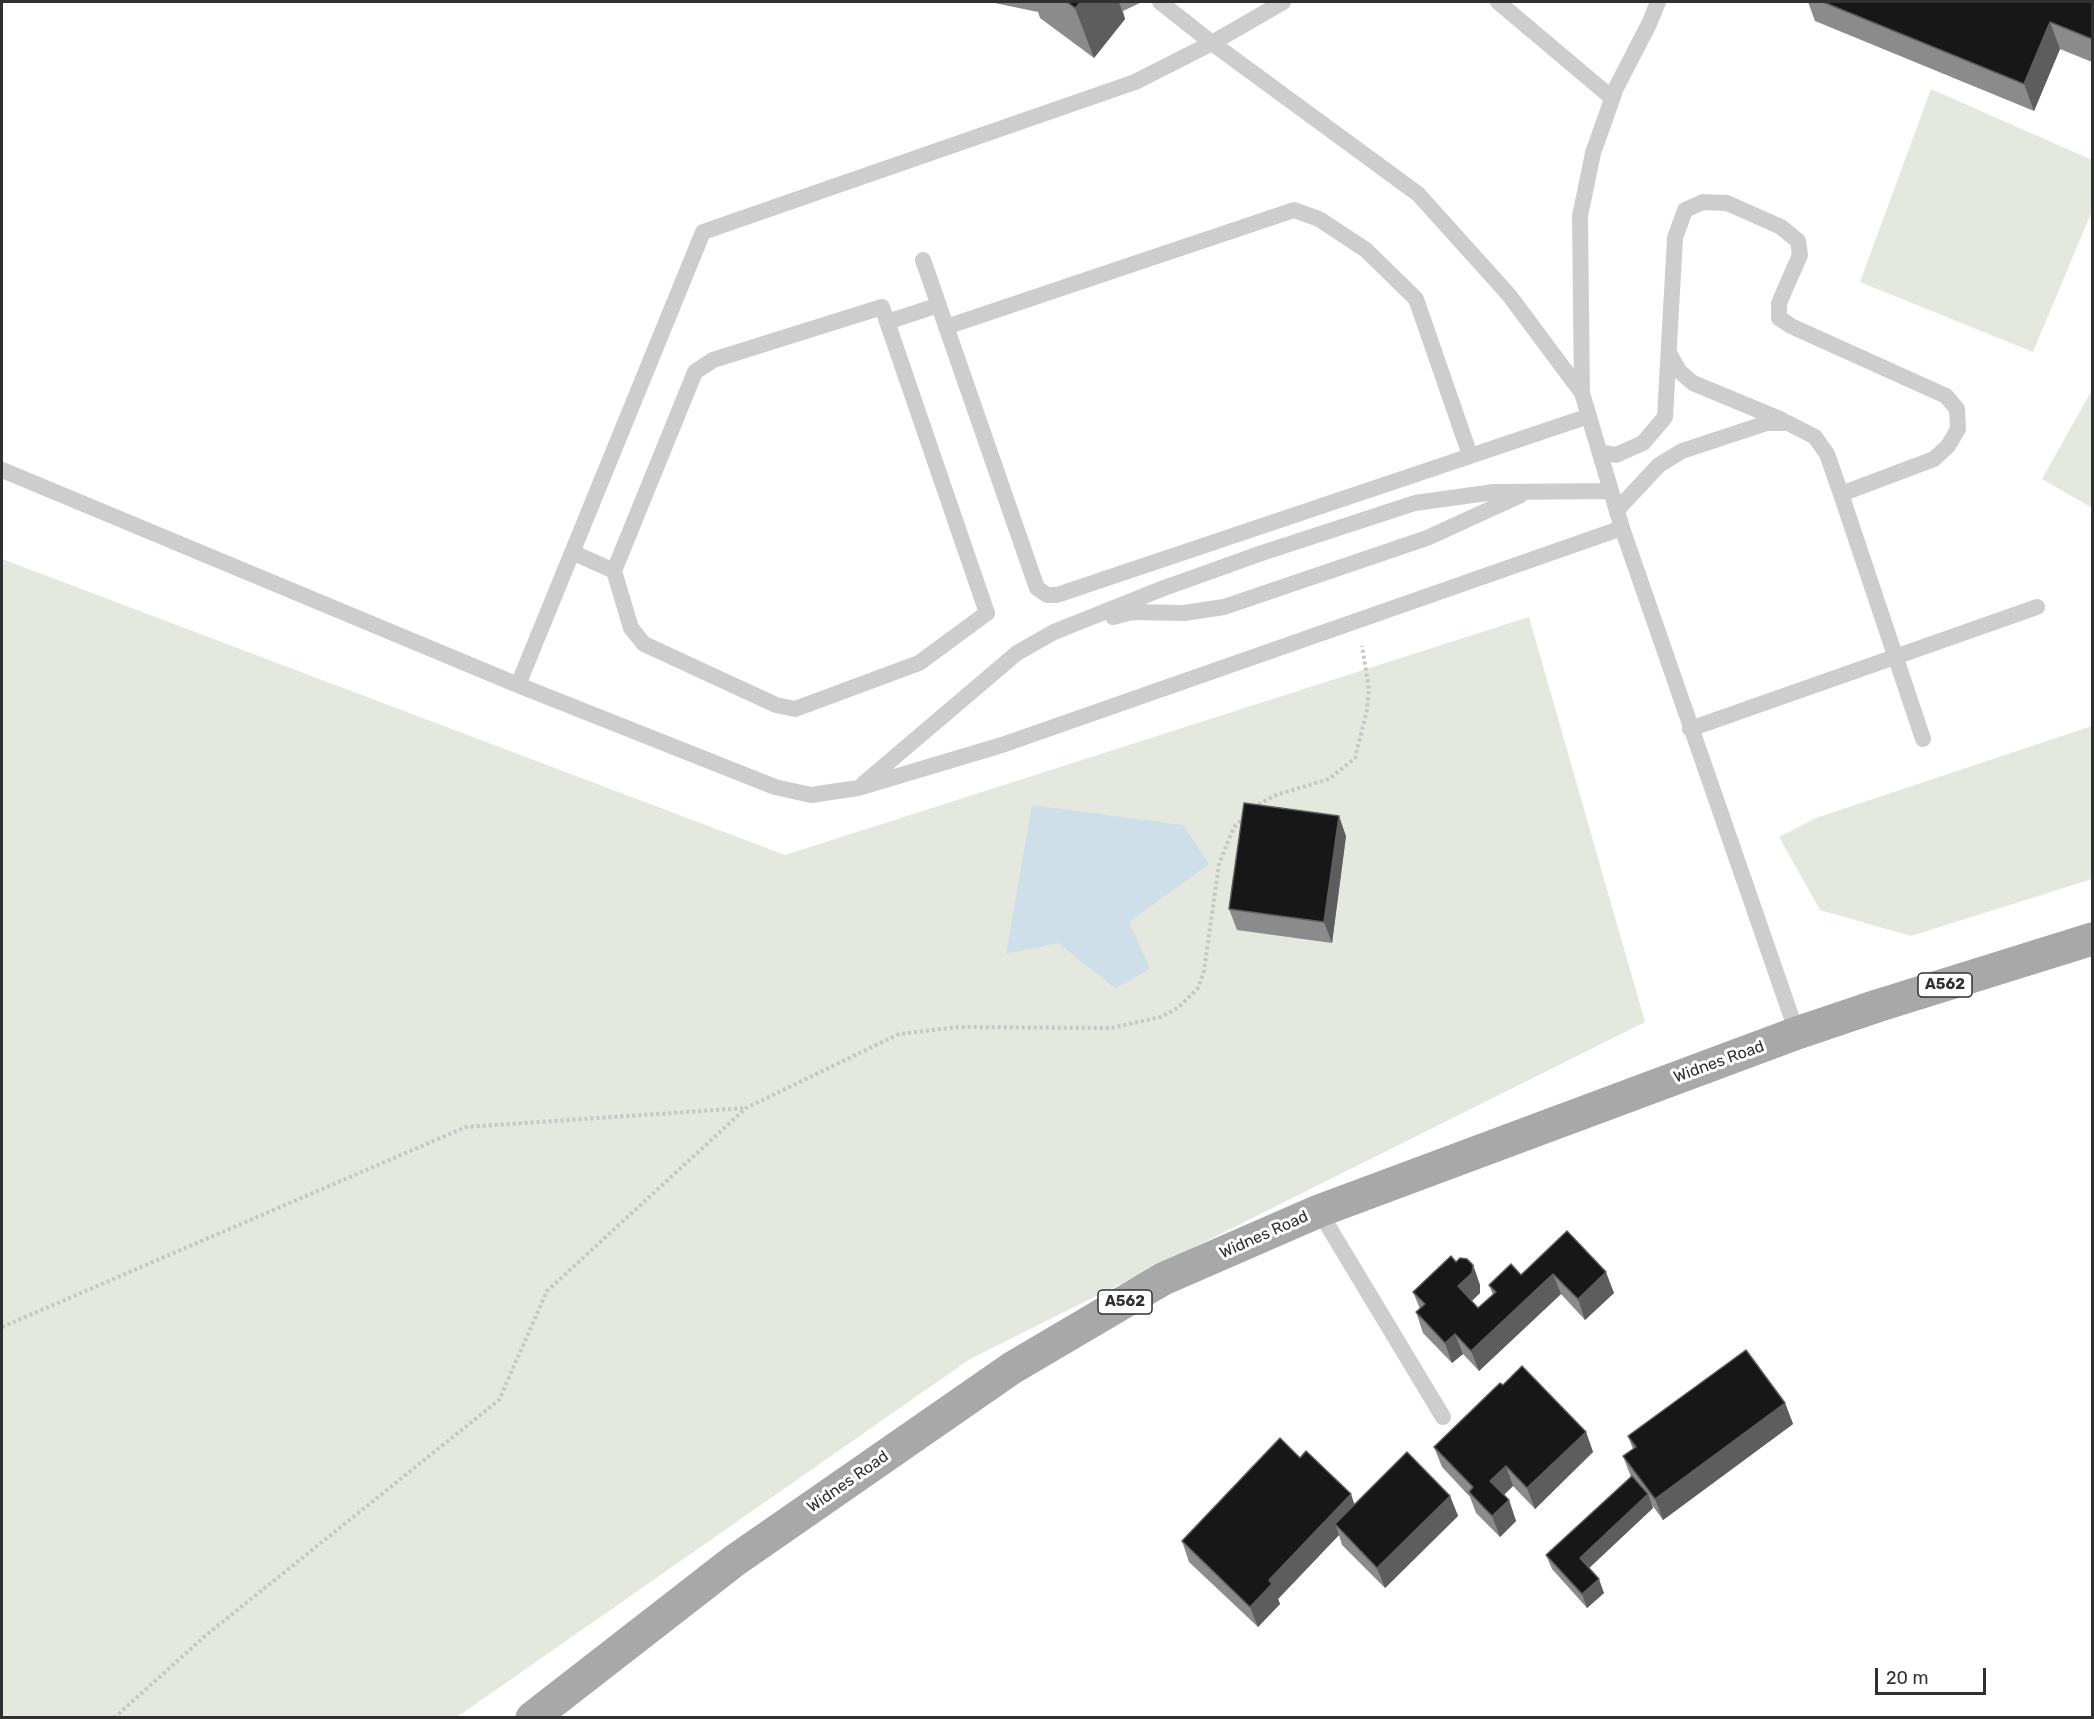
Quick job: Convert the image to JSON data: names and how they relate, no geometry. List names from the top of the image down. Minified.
{"streets":{"main road":["A562","Widnes Road"]},"scale_bar":"20 m"}
